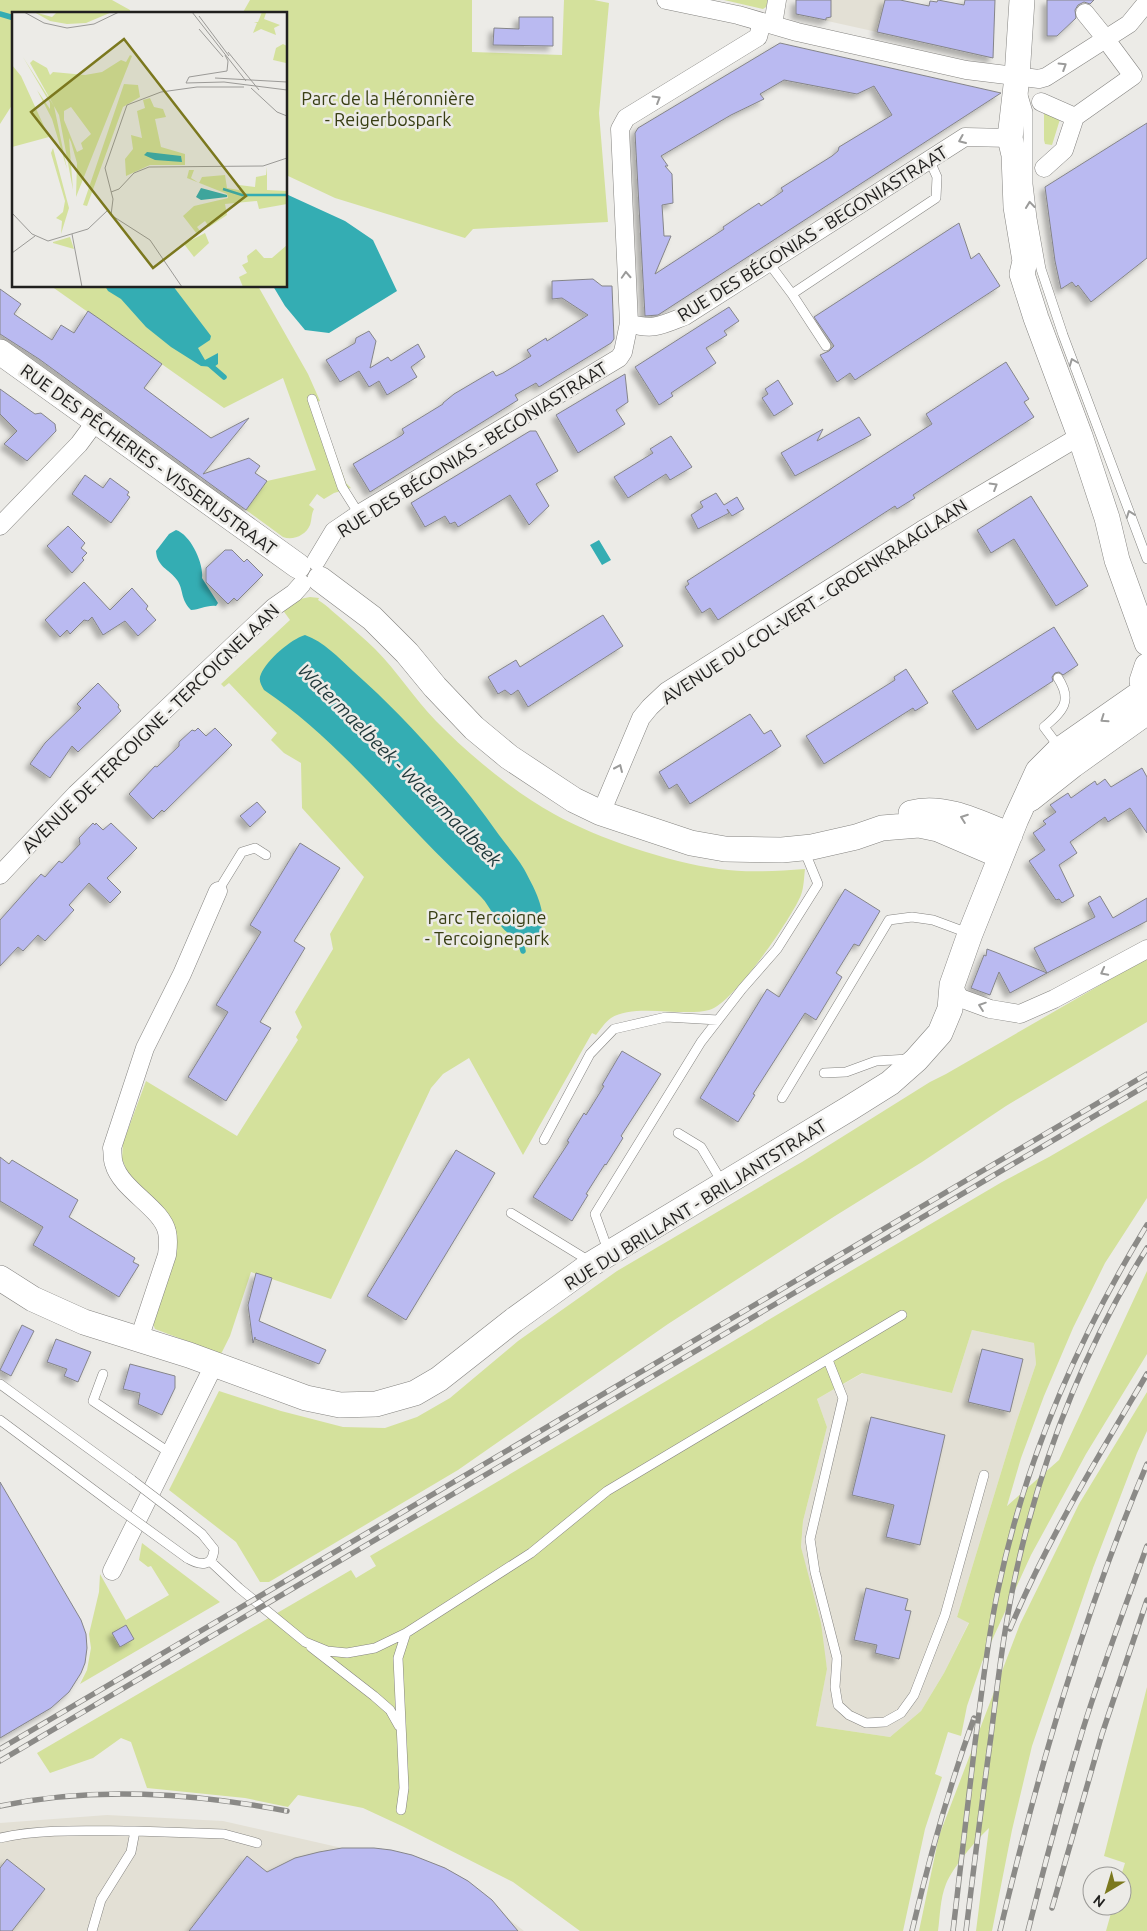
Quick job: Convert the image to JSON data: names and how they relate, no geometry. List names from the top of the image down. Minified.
{"streets":{"street":["RUE DES BÉGONIAS - BEGONIASTRAAT","RUE DES PÊCHERIES - VISSERIJSTRAAT","AVENUE DU COL-VERT - GROENKRAAGLAAN","AVENUE DE TERCOIGNE - TERCOIGNELAAN","RUE DU BRILLANT - BRILJANTSTRAAT"]},"crossings":[["RUE DES BÉGONIAS - BEGONIASTRAAT","RUE DES PÊCHERIES - VISSERIJSTRAAT"],["RUE DES BÉGONIAS - BEGONIASTRAAT","AVENUE DE TERCOIGNE - TERCOIGNELAAN"],["RUE DES PÊCHERIES - VISSERIJSTRAAT","AVENUE DU COL-VERT - GROENKRAAGLAAN"],["RUE DES PÊCHERIES - VISSERIJSTRAAT","AVENUE DE TERCOIGNE - TERCOIGNELAAN"]],"one_way":["AVENUE DU COL-VERT - GROENKRAAGLAAN"],"water":["Watermaelbeek - Watermaalbeek"],"parks":["Parc de la Héronnière - Reigerbospark","Parc Tercoigne - Tercoignepark"],"north":"bottom left"}
